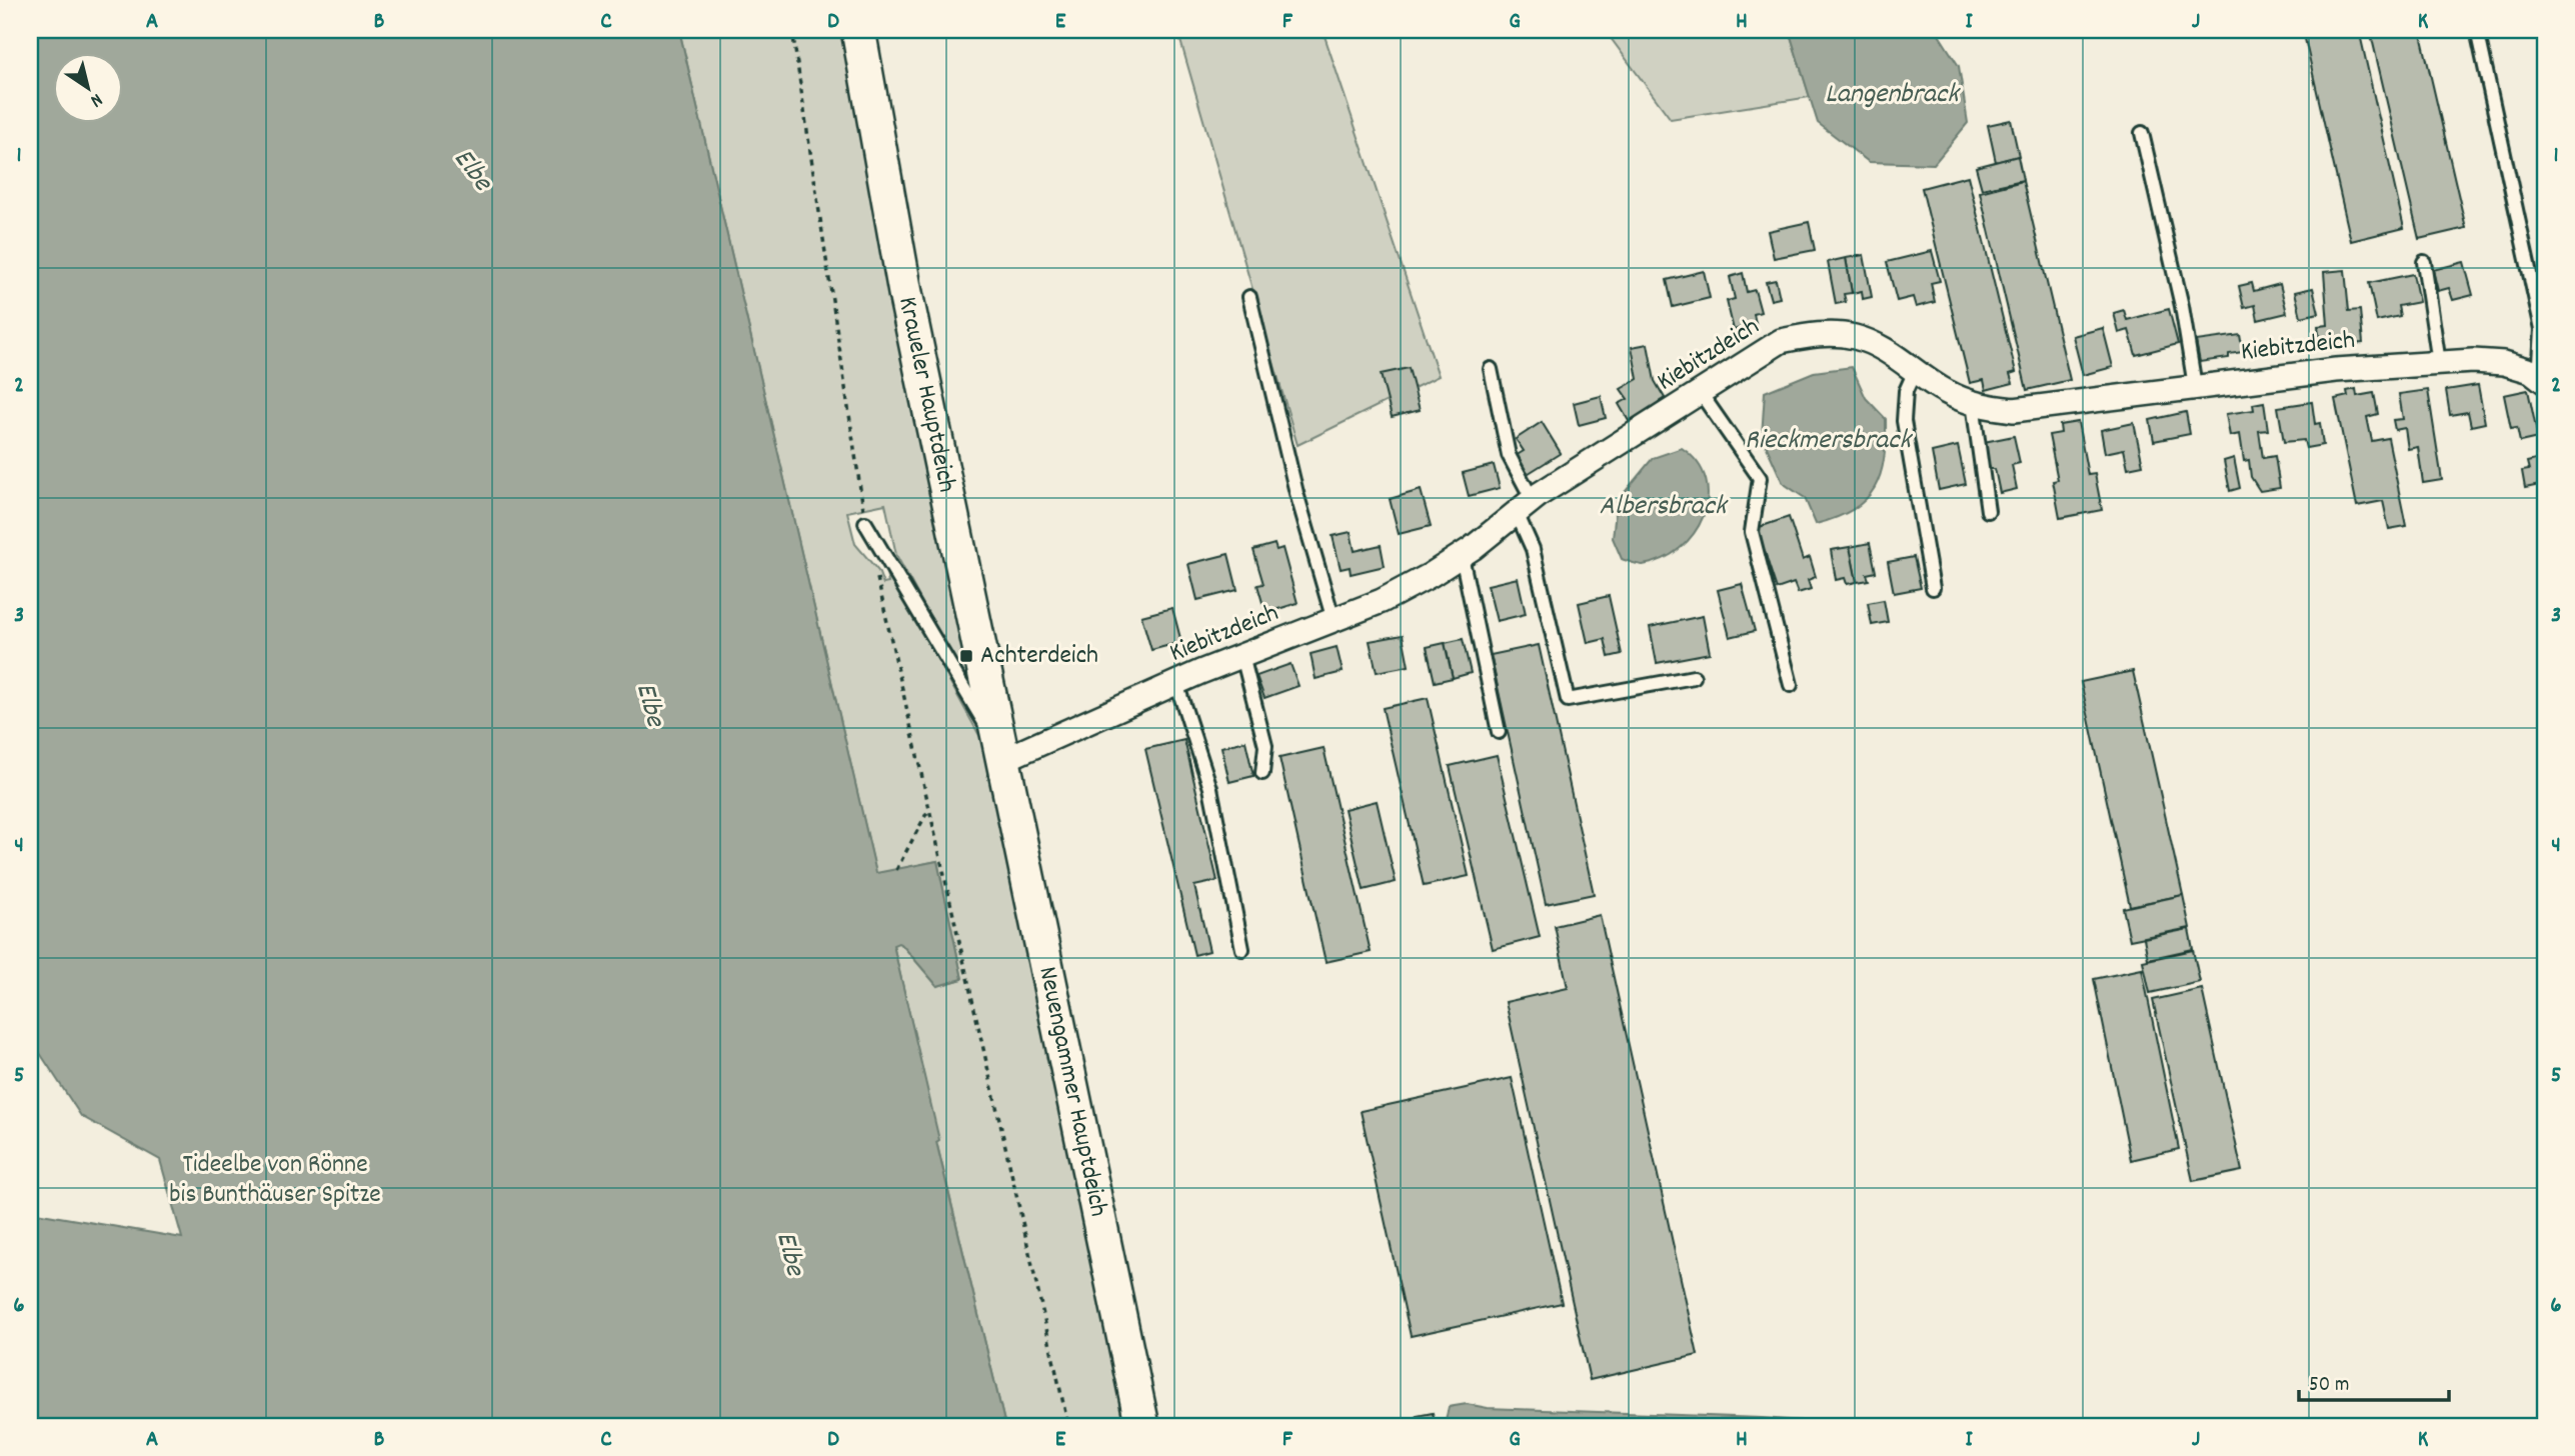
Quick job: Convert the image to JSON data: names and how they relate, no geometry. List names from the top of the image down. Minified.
{"streets":{"street":["Kiebitzdeich","Kraueler Hauptdeich","Neuengammer Hauptdeich"]},"crossings":[["Kiebitzdeich","Kraueler Hauptdeich"],["Kiebitzdeich","Neuengammer Hauptdeich"],["Kraueler Hauptdeich","Neuengammer Hauptdeich"]],"water":["Langenbrack","Elbe","Rieckmersbrack","Albersbrack"],"parks":["Tideelbe von Rönne bis Bunthäuser Spitze"],"places":{"transit":["Achterdeich"]},"scale_bar":"50 m","north":"bottom right","grid":{"columns":["A","B","C","D","E","F","G","H","I","J","K"],"rows":["1","2","3","4","5","6"]}}
